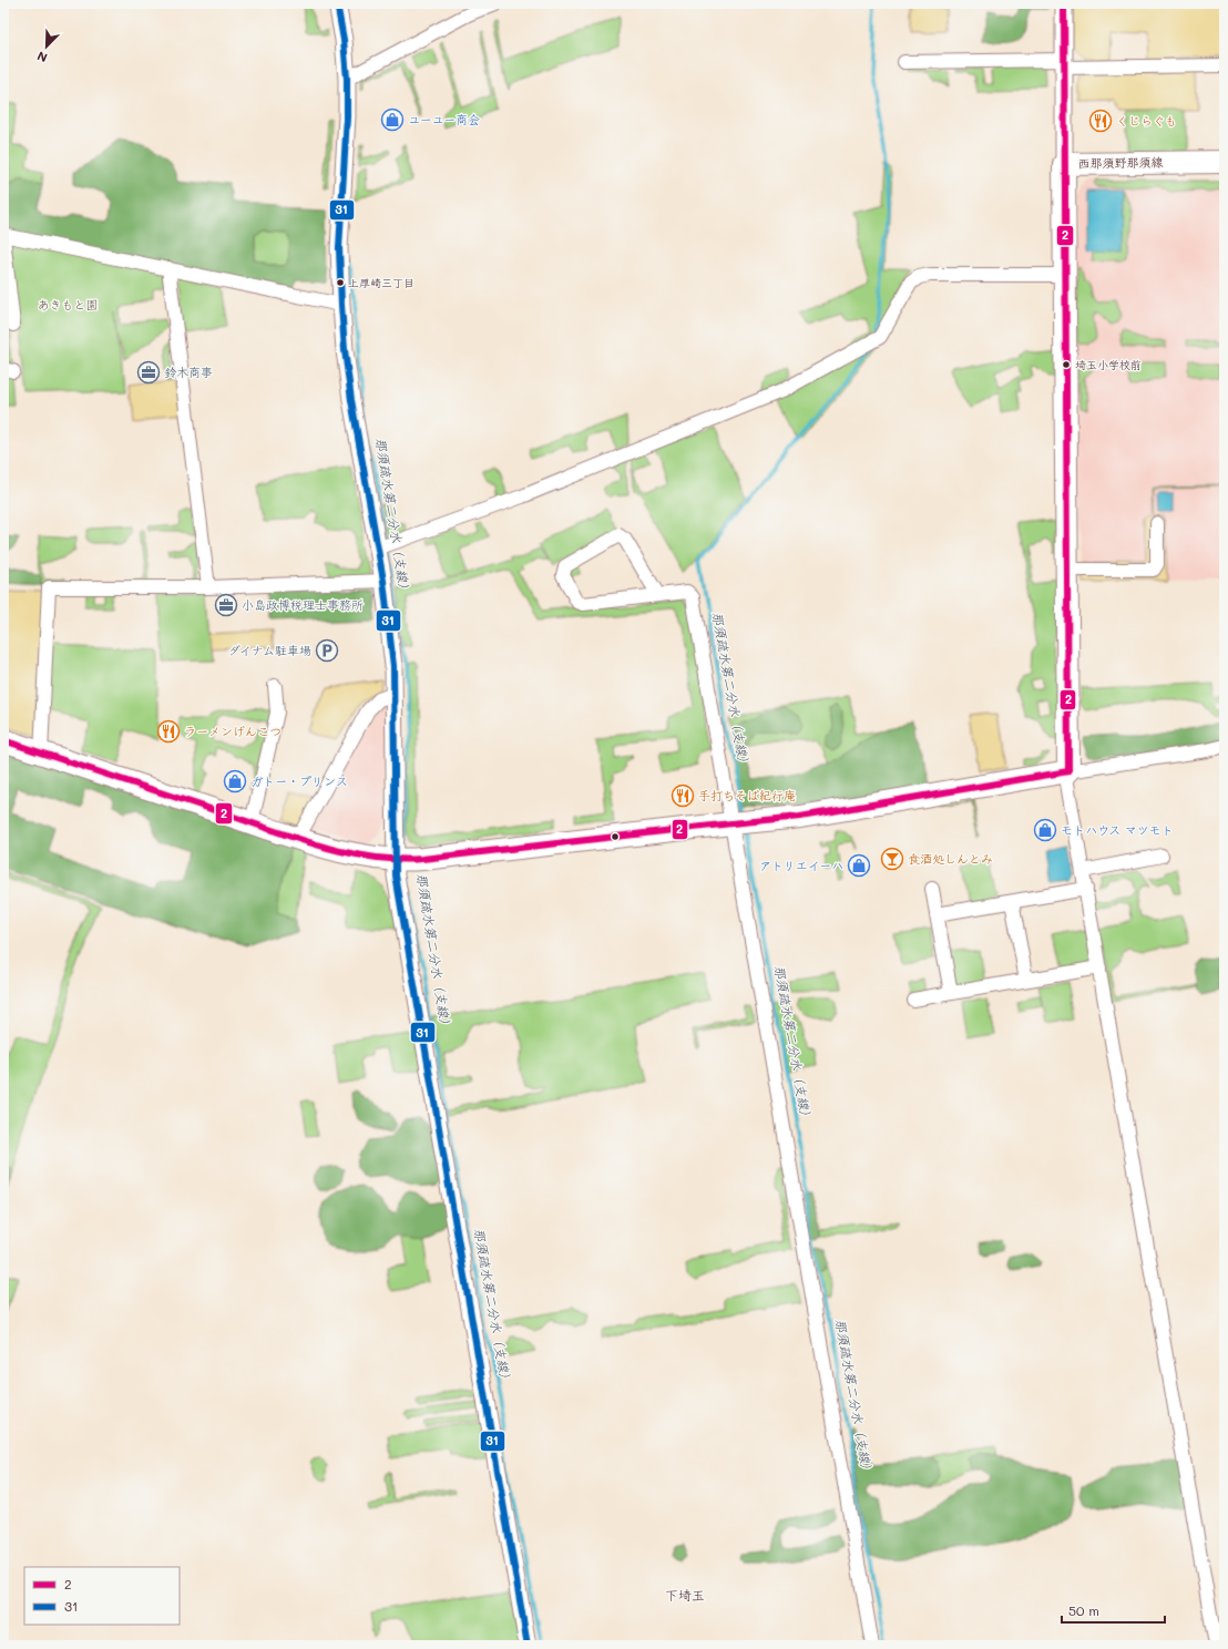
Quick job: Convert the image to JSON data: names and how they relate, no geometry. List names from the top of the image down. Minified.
{"streets":{"main road":["西那須野那須線"]},"districts":["下埼玉"],"water":["那須疏水第二分水（支線）"],"parks":["あきもと園"],"places":{"shop":["ユーユー商会","ガトー・プリンス","モトハウス マツモト","アトリエイーハ"],"restaurant":["くじらぐも","ラーメンげんこつ","手打ちそば紀行庵"],"other":["上厚崎三丁目","埼玉小学校前"],"office":["鈴木商事","小島政博税理士事務所"],"parking":["ダイナム駐車場"],"bar":["食酒処しんとみ"]},"lines":["transit line 2","transit line 31"],"legend":["2","31"],"scale_bar":"50 m","north":"bottom left"}
